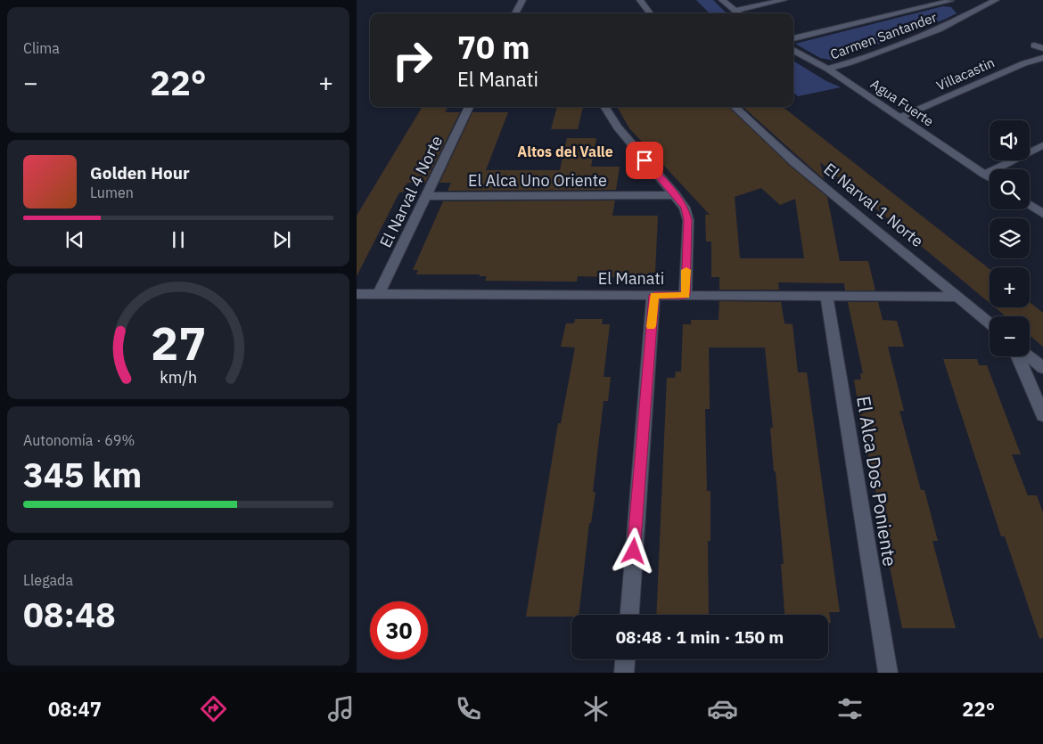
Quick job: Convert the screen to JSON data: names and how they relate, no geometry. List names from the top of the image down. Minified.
{"streets":{"street":["Carmen Santander","Villacastin","Agua Fuerte","El Alca Uno Oriente","El Narval 4 Norte","El Narval 1 Norte","El Manati","El Alca Dos Poniente"]},"crossings":[["Carmen Santander","Agua Fuerte"],["Villacastin","Agua Fuerte"],["El Alca Uno Oriente","El Narval 4 Norte"],["El Narval 4 Norte","El Manati"],["El Narval 1 Norte","El Manati"],["El Manati","El Alca Dos Poniente"]],"districts":["Altos del Valle"],"page":{"tile":["Clima",["Autonomía · 69%","345 km"],["Llegada","08:48"]],"turn":["70 m","El Manati"],"heat":["−","22°","+"],"map_buttons":["+","−"],"song":["Golden Hour","Lumen"],"limit":"30","trip":"08:48 · 1 min · 150 m","tabs":["08:47","22°"],"gauge":["27","km/h"]}}
